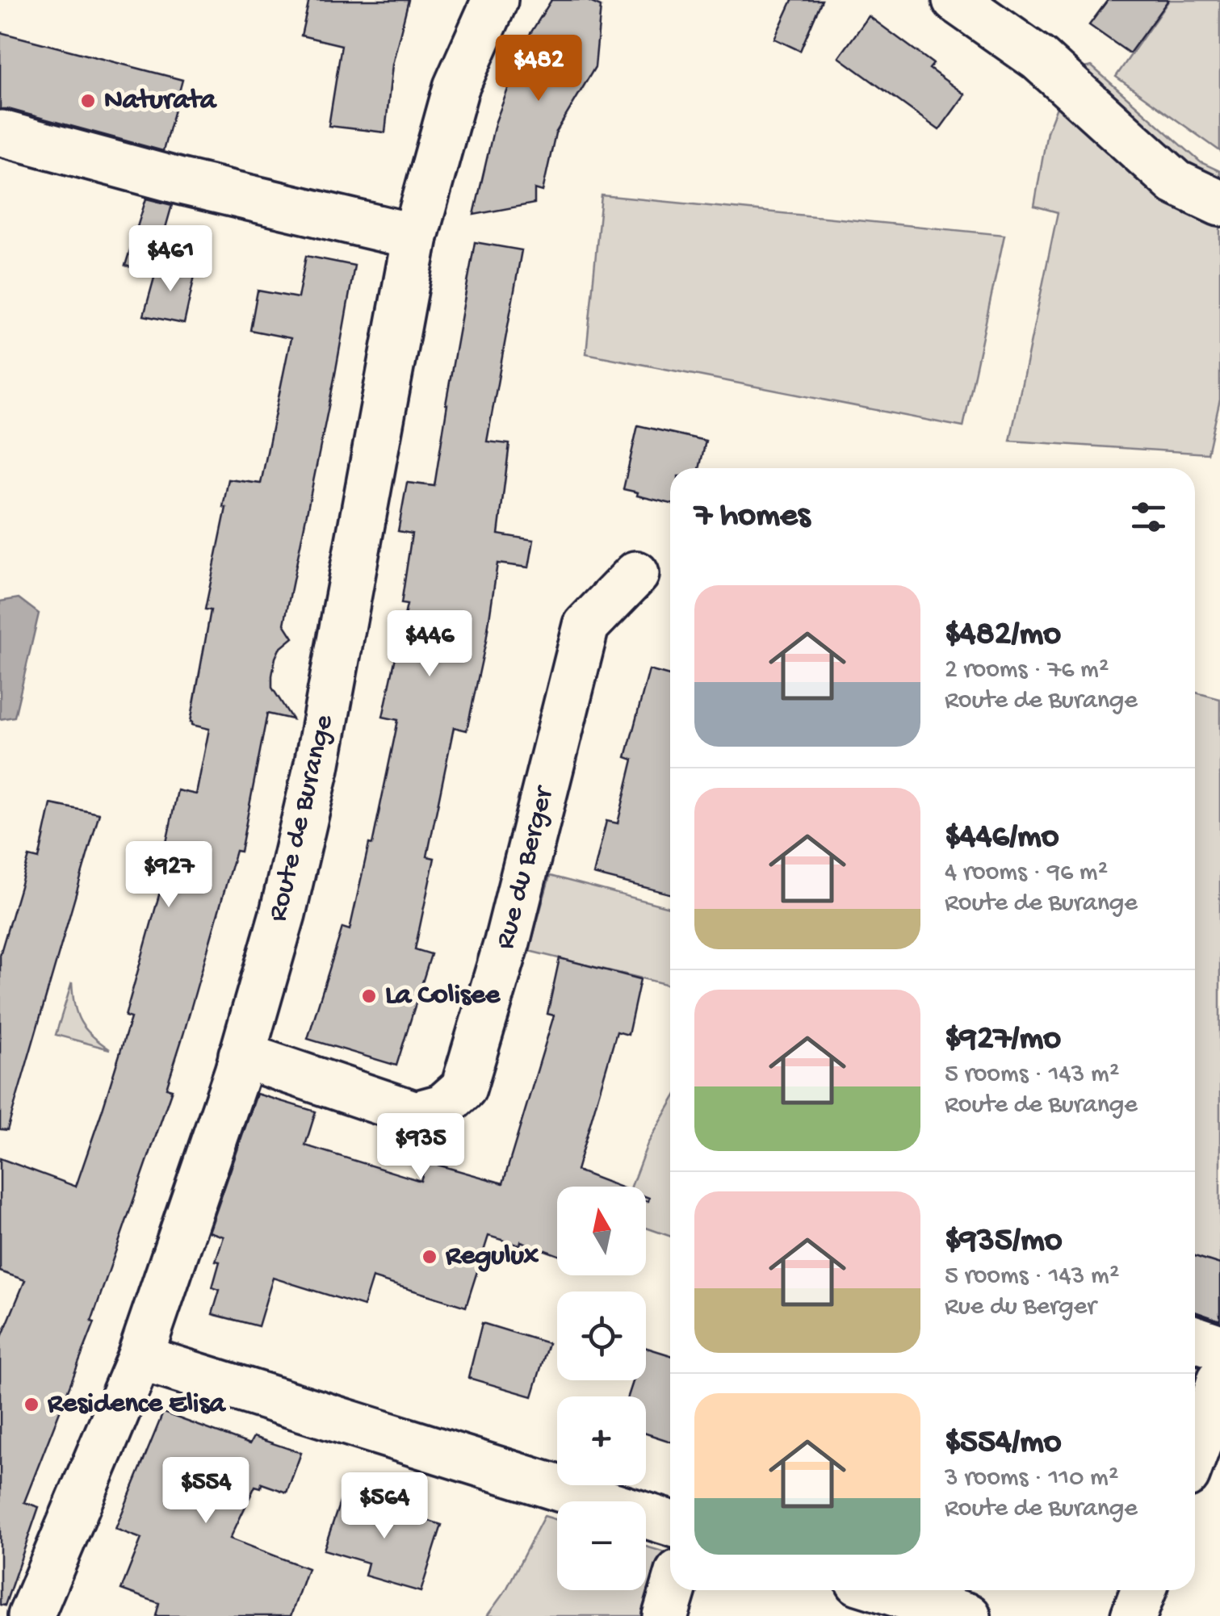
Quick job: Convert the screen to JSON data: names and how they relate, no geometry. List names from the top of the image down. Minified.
{"streets":{"street":["Route de Burange","Rue du Berger"]},"crossings":[["Route de Burange","Rue du Berger"]],"places":["Naturata","La Colisee","Regulux","Residence Elisa"],"north":"top","page":{"price":["$482","$461","$446","$927","$935","$554","$564"],"heading":"7 homes","list":[{"name":"$482/mo","note":"2 rooms · 76 m² · Route de Burange"},{"name":"$446/mo","note":"4 rooms · 96 m² · Route de Burange"},{"name":"$927/mo","note":"5 rooms · 143 m² · Route de Burange"},{"name":"$935/mo","note":"5 rooms · 143 m² · Rue du Berger"},{"name":"$554/mo","note":"3 rooms · 110 m² · Route de Burange"}],"map_buttons":["+","−"]}}
